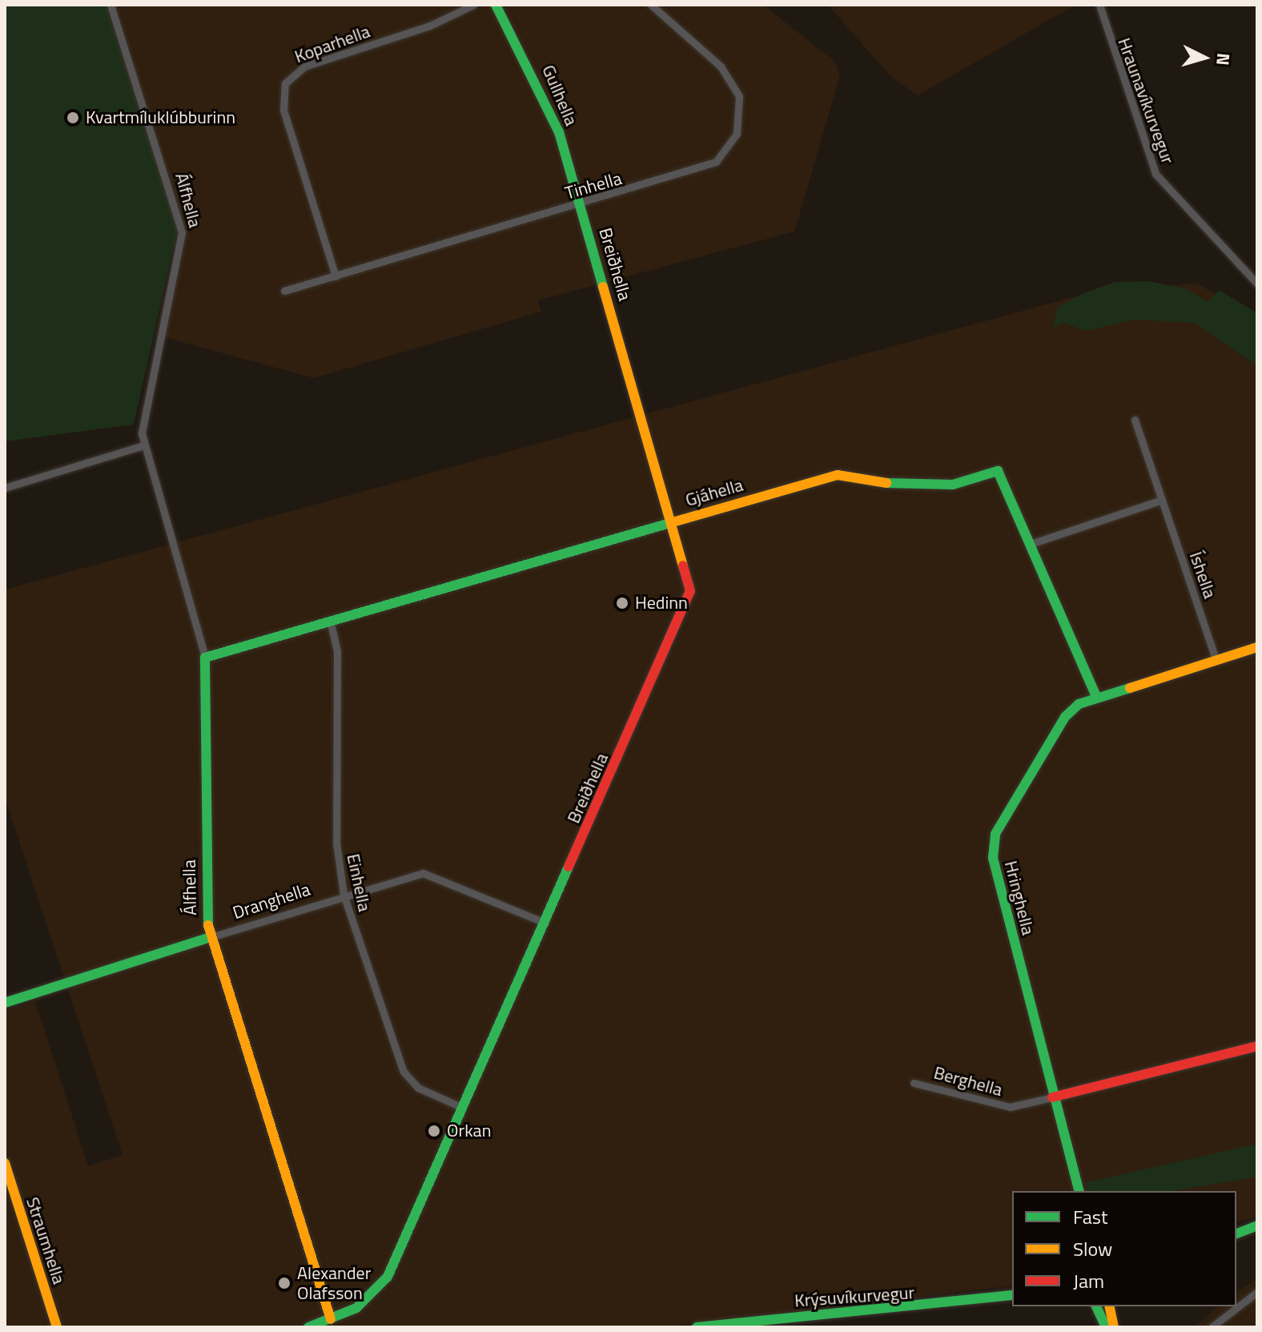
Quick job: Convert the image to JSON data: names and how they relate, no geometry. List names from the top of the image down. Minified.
{"streets":{"street":["Koparhella","Gullhella","Hraunavíkurvegur","Tinhella","Álfhella","Breiðhella","Gjáhella","Íshella","Einhella","Hringhella","Dranghella","Berghella","Straumhella","Krýsuvíkurvegur"]},"crossings":[["Koparhella","Tinhella"],["Gullhella","Tinhella"],["Gullhella","Breiðhella"],["Tinhella","Breiðhella"],["Álfhella","Breiðhella"],["Álfhella","Gjáhella"],["Álfhella","Dranghella"],["Breiðhella","Gjáhella"],["Breiðhella","Einhella"],["Breiðhella","Dranghella"],["Gjáhella","Einhella"],["Gjáhella","Hringhella"],["Íshella","Hringhella"],["Einhella","Dranghella"],["Hringhella","Berghella"]],"places":["Kvartmíluklúbburinn","Hedinn","Orkan","Alexander Olafsson"],"legend":["Fast","Slow","Jam"],"north":"right"}
